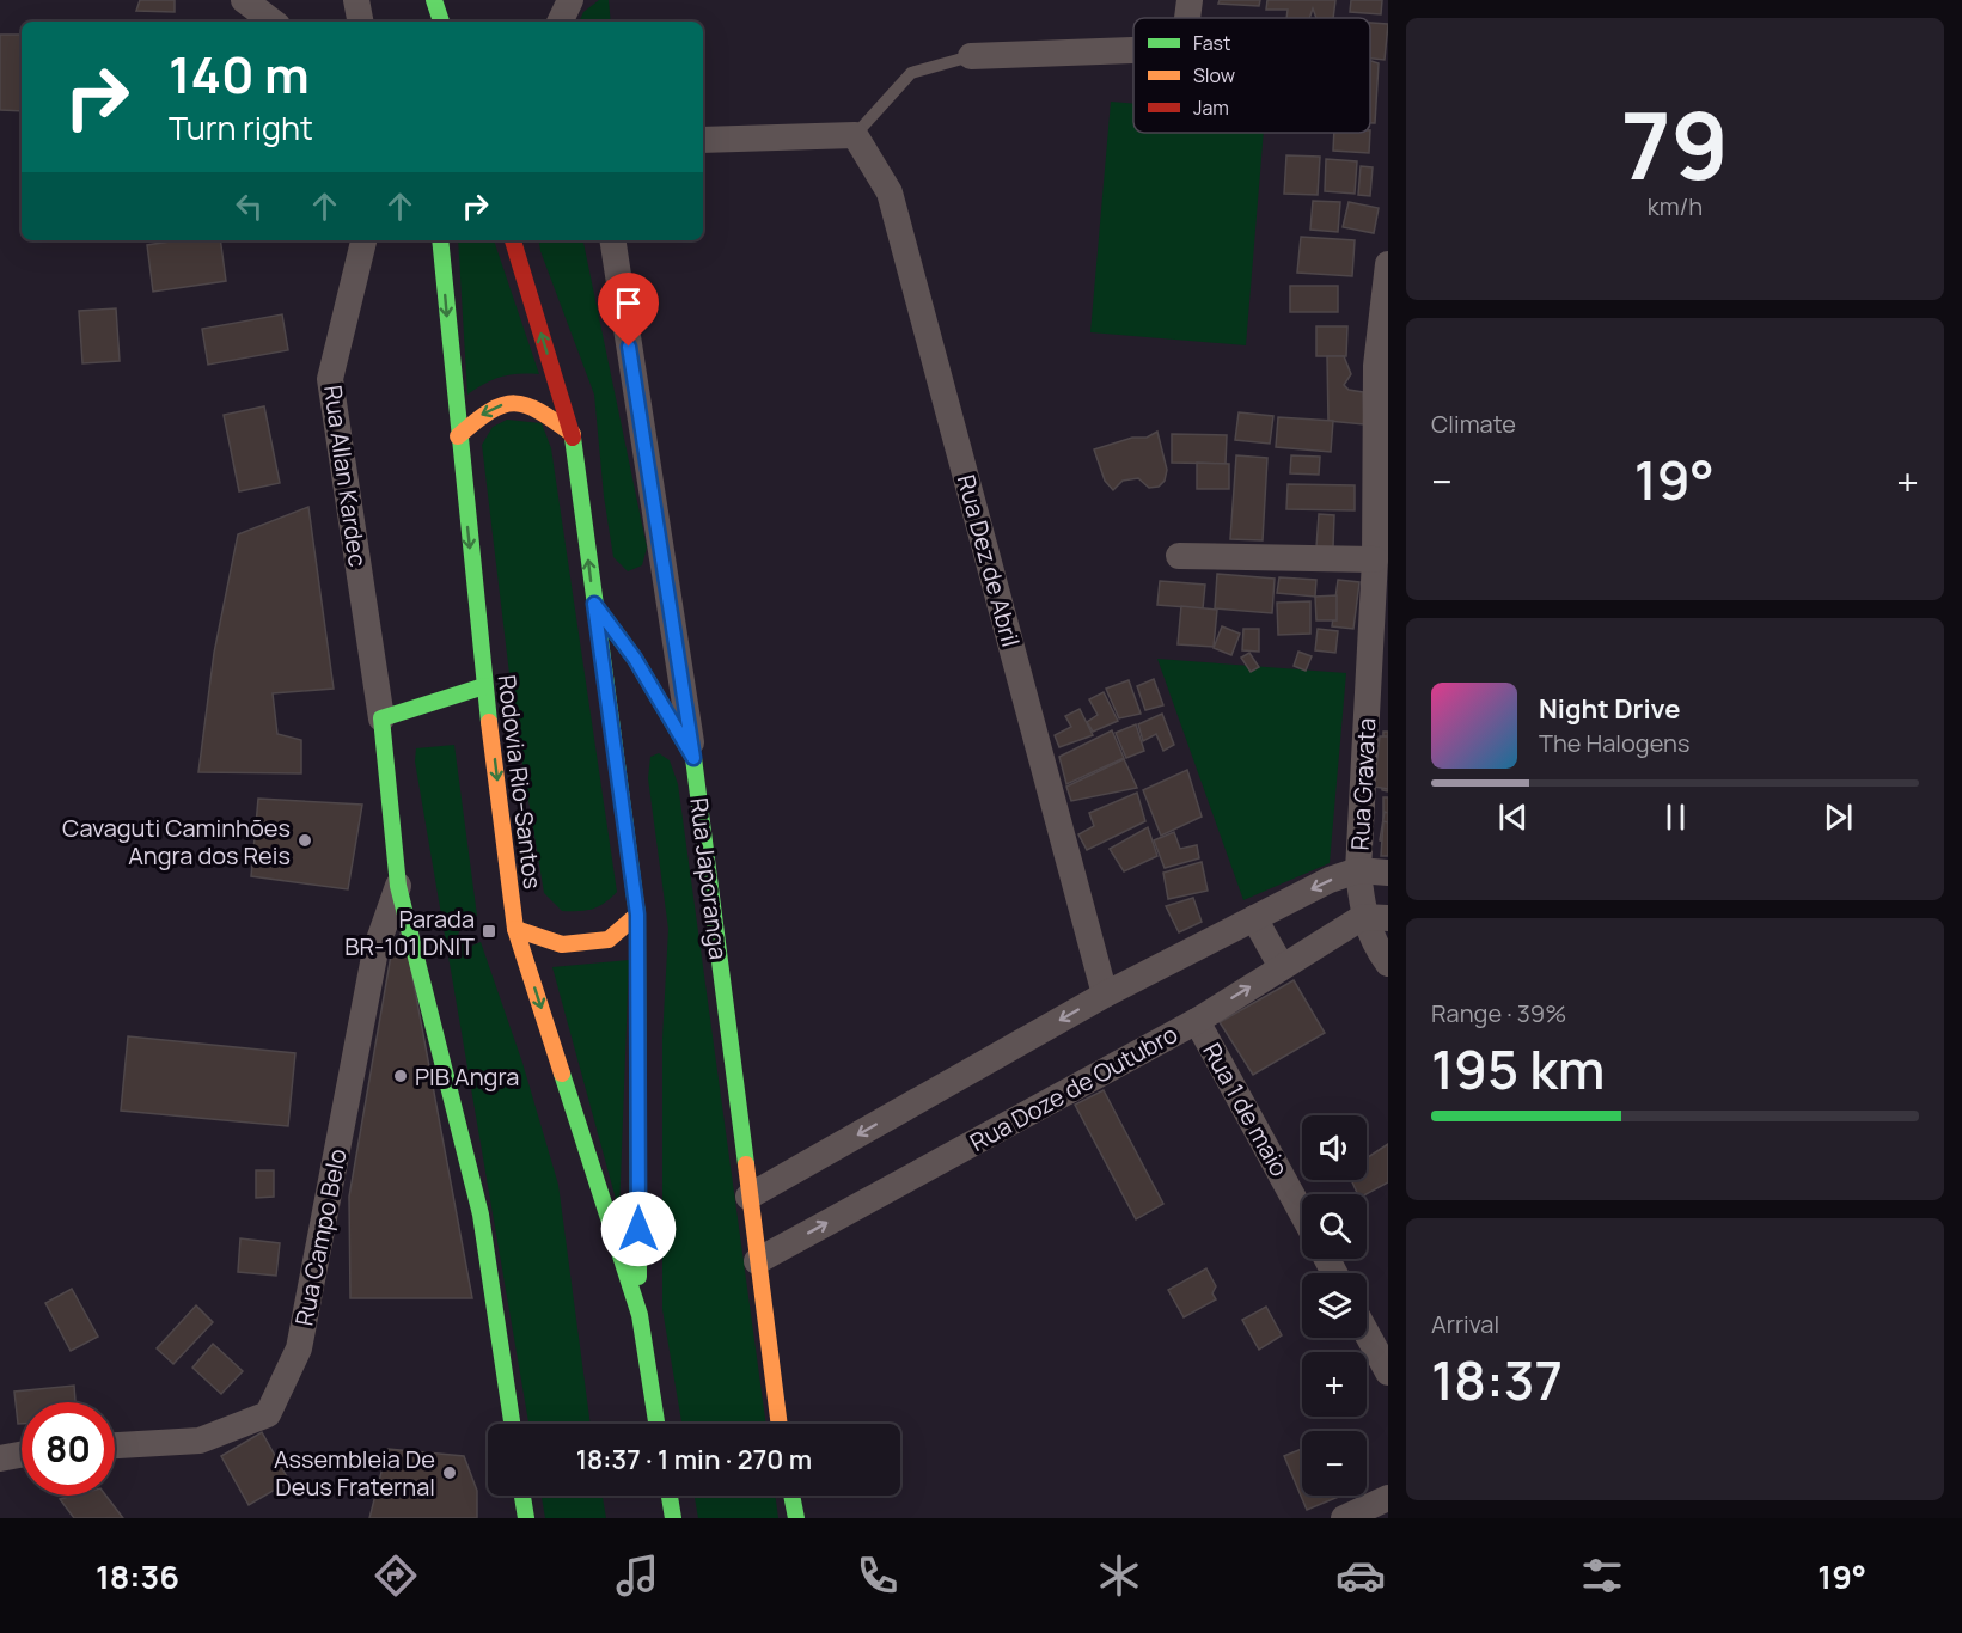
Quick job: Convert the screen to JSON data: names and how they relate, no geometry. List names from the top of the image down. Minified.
{"streets":{"main road":["Rodovia Rio-Santos","Rua Japoranga"],"street":["Rua Allan Kardec","Rua Dez de Abril","Rua Gravata","Rua Doze de Outubro","Rua 1 de maio","Rua Campo Belo"]},"crossings":[["Rua Gravata","Rua Doze de Outubro"],["Rua Japoranga","Rua Doze de Outubro"],["Rua Doze de Outubro","Rua 1 de maio"]],"places":{"other":["Cavaguti Caminhões Angra dos Reis","PIB Angra","Assembleia De Deus Fraternal"],"transit":["Parada BR-101 DNIT"]},"legend":["Fast","Slow","Jam"],"page":{"tile":[["79","km/h"],"Climate",["Range · 39%","195 km"],["Arrival","18:37"]],"turn":["140 m","Turn right"],"heat":["−","19°","+"],"song":["Night Drive","The Halogens"],"map_buttons":["+","−"],"limit":"80","trip":"18:37 · 1 min · 270 m","tabs":["18:36","19°"]}}
